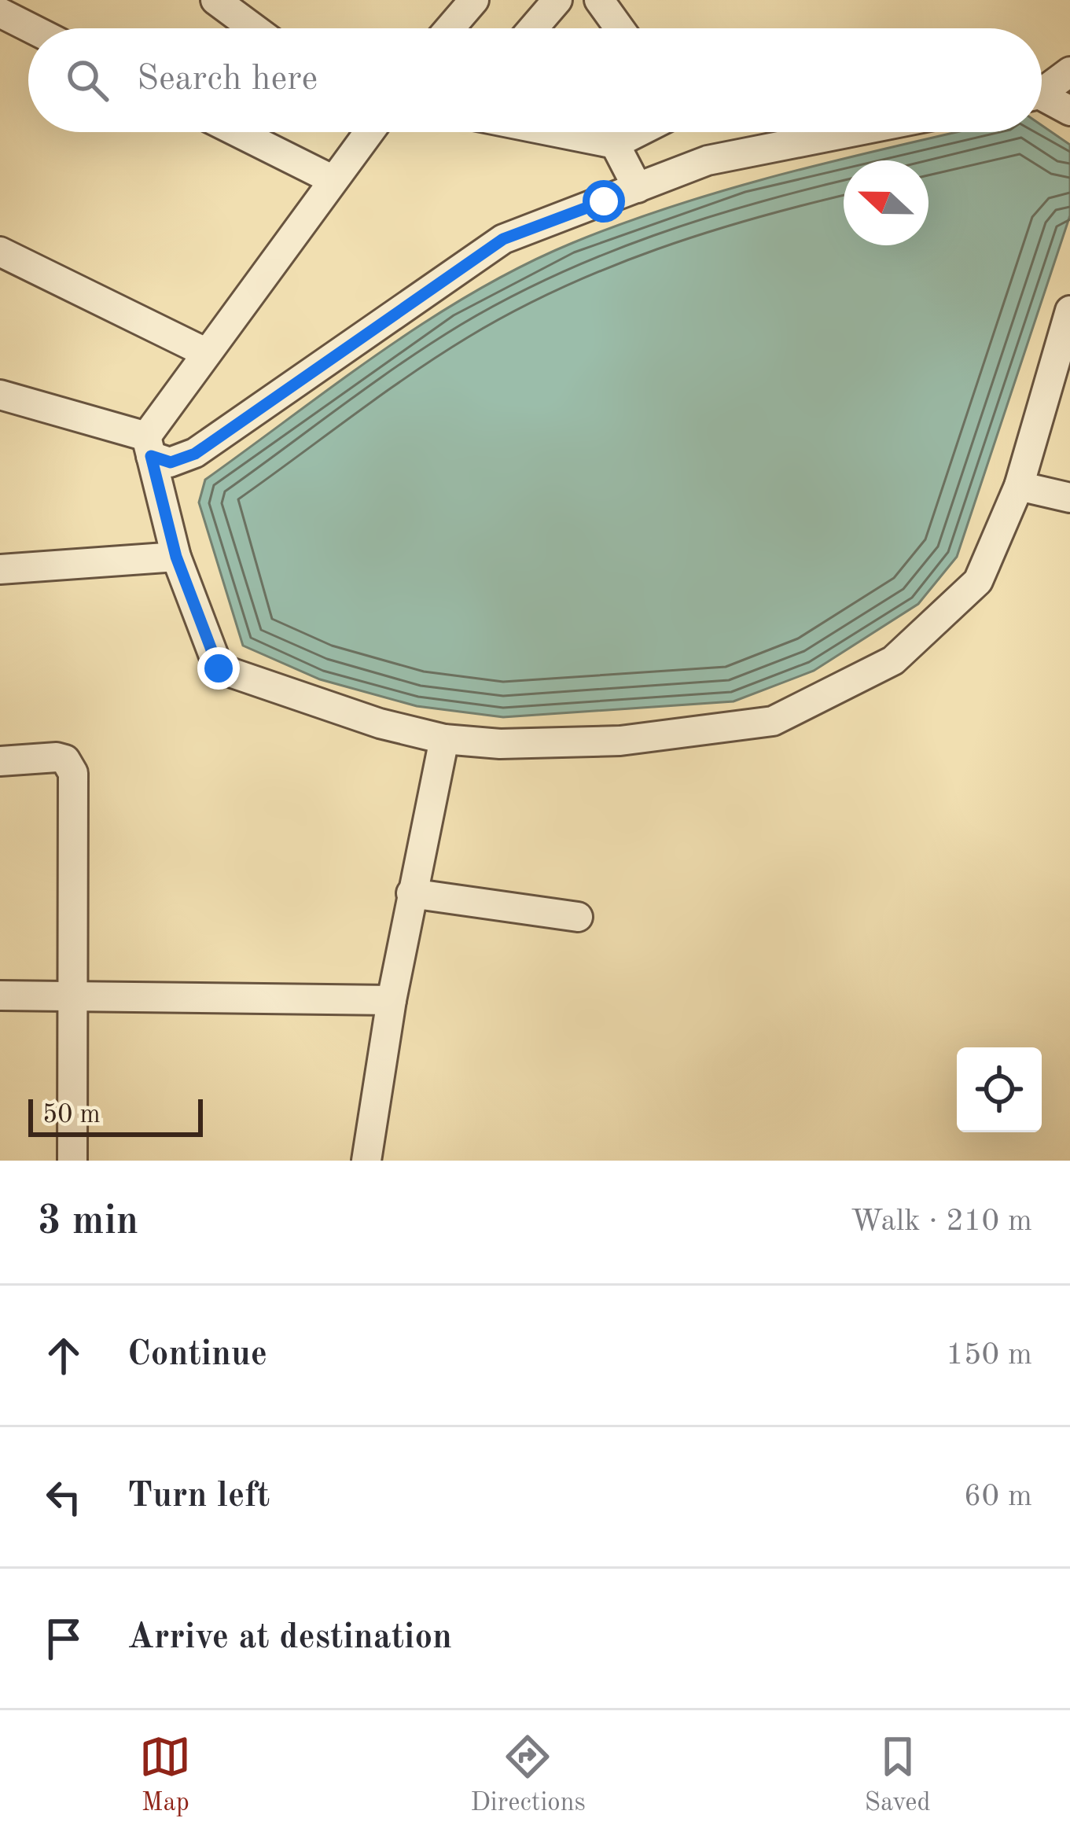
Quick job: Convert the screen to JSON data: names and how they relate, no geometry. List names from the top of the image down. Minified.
{"scale_bar":"50 m","north":"left","page":{"search":"Search here","scale":"50 m","heading":["3 min","Walk · 210 m"],"list":[["Continue","150 m"],["Turn left","60 m"],"Arrive at destination"],"nav":["Map","Directions","Saved"]}}
